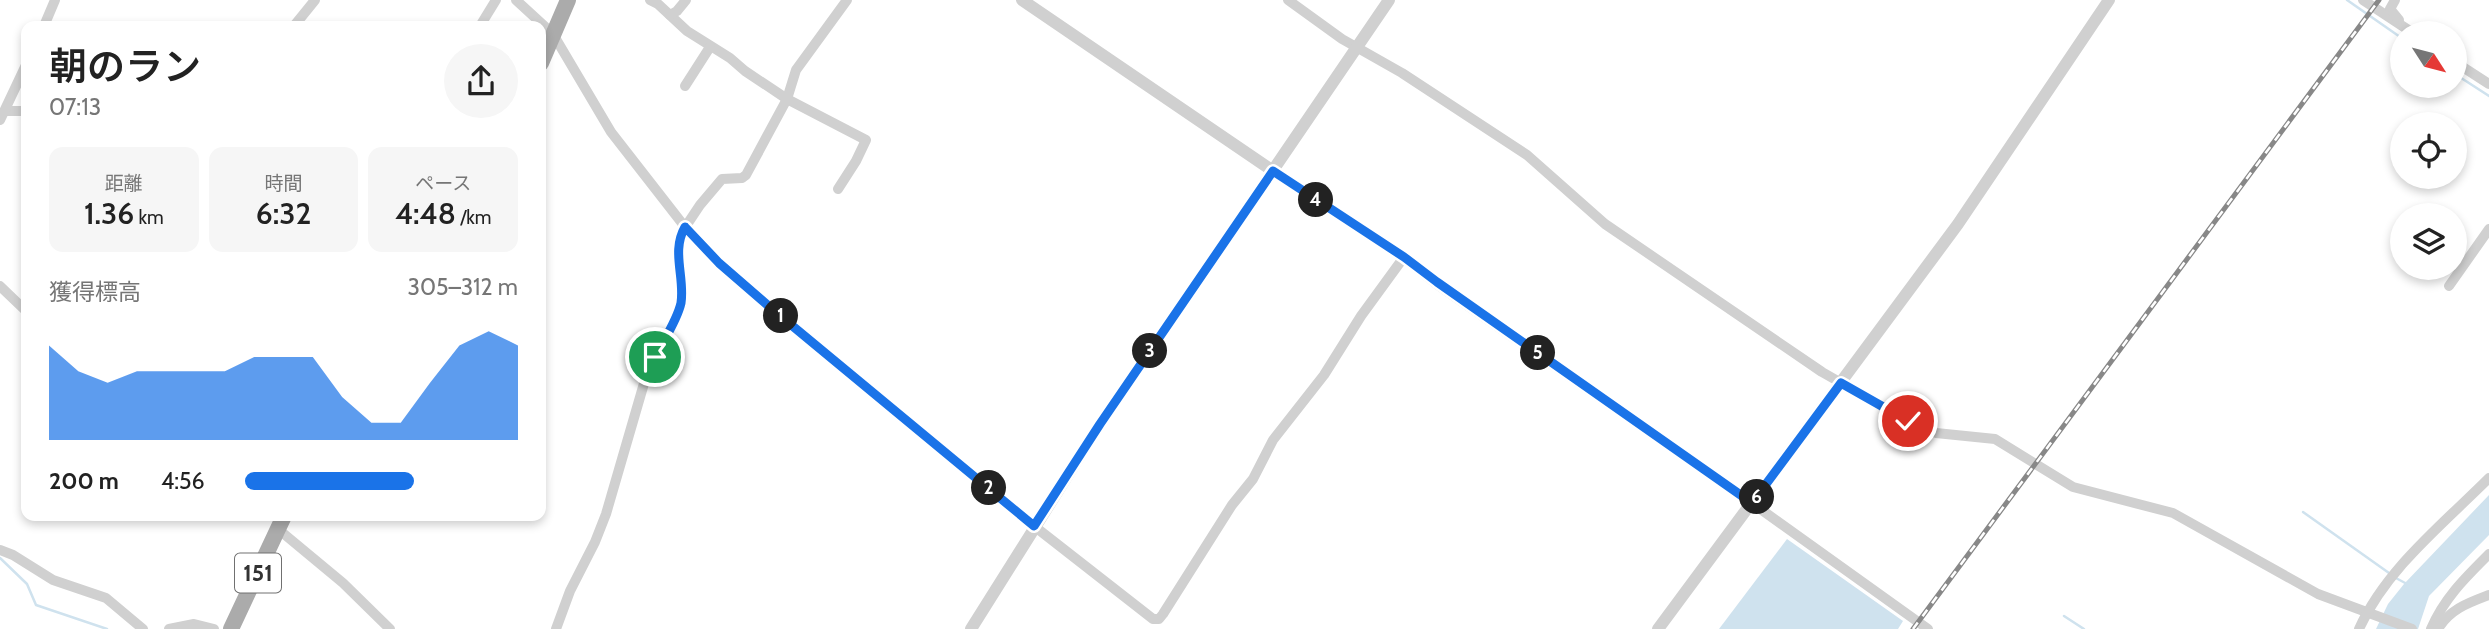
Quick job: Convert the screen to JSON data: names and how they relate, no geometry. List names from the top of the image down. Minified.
{"streets":{"main road":["151"]},"north":"bottom right","page":{"heading":["朝のラン","07:13"],"stats":[["距離","1.36 km"],["時間","6:32"],["ペース","4:48 /km"]],"pins":["4","1","3","5","2","6"],"chart":["獲得標高","305–312 m"],"list":[{"name":"200 m","note":"4:56"}]}}
